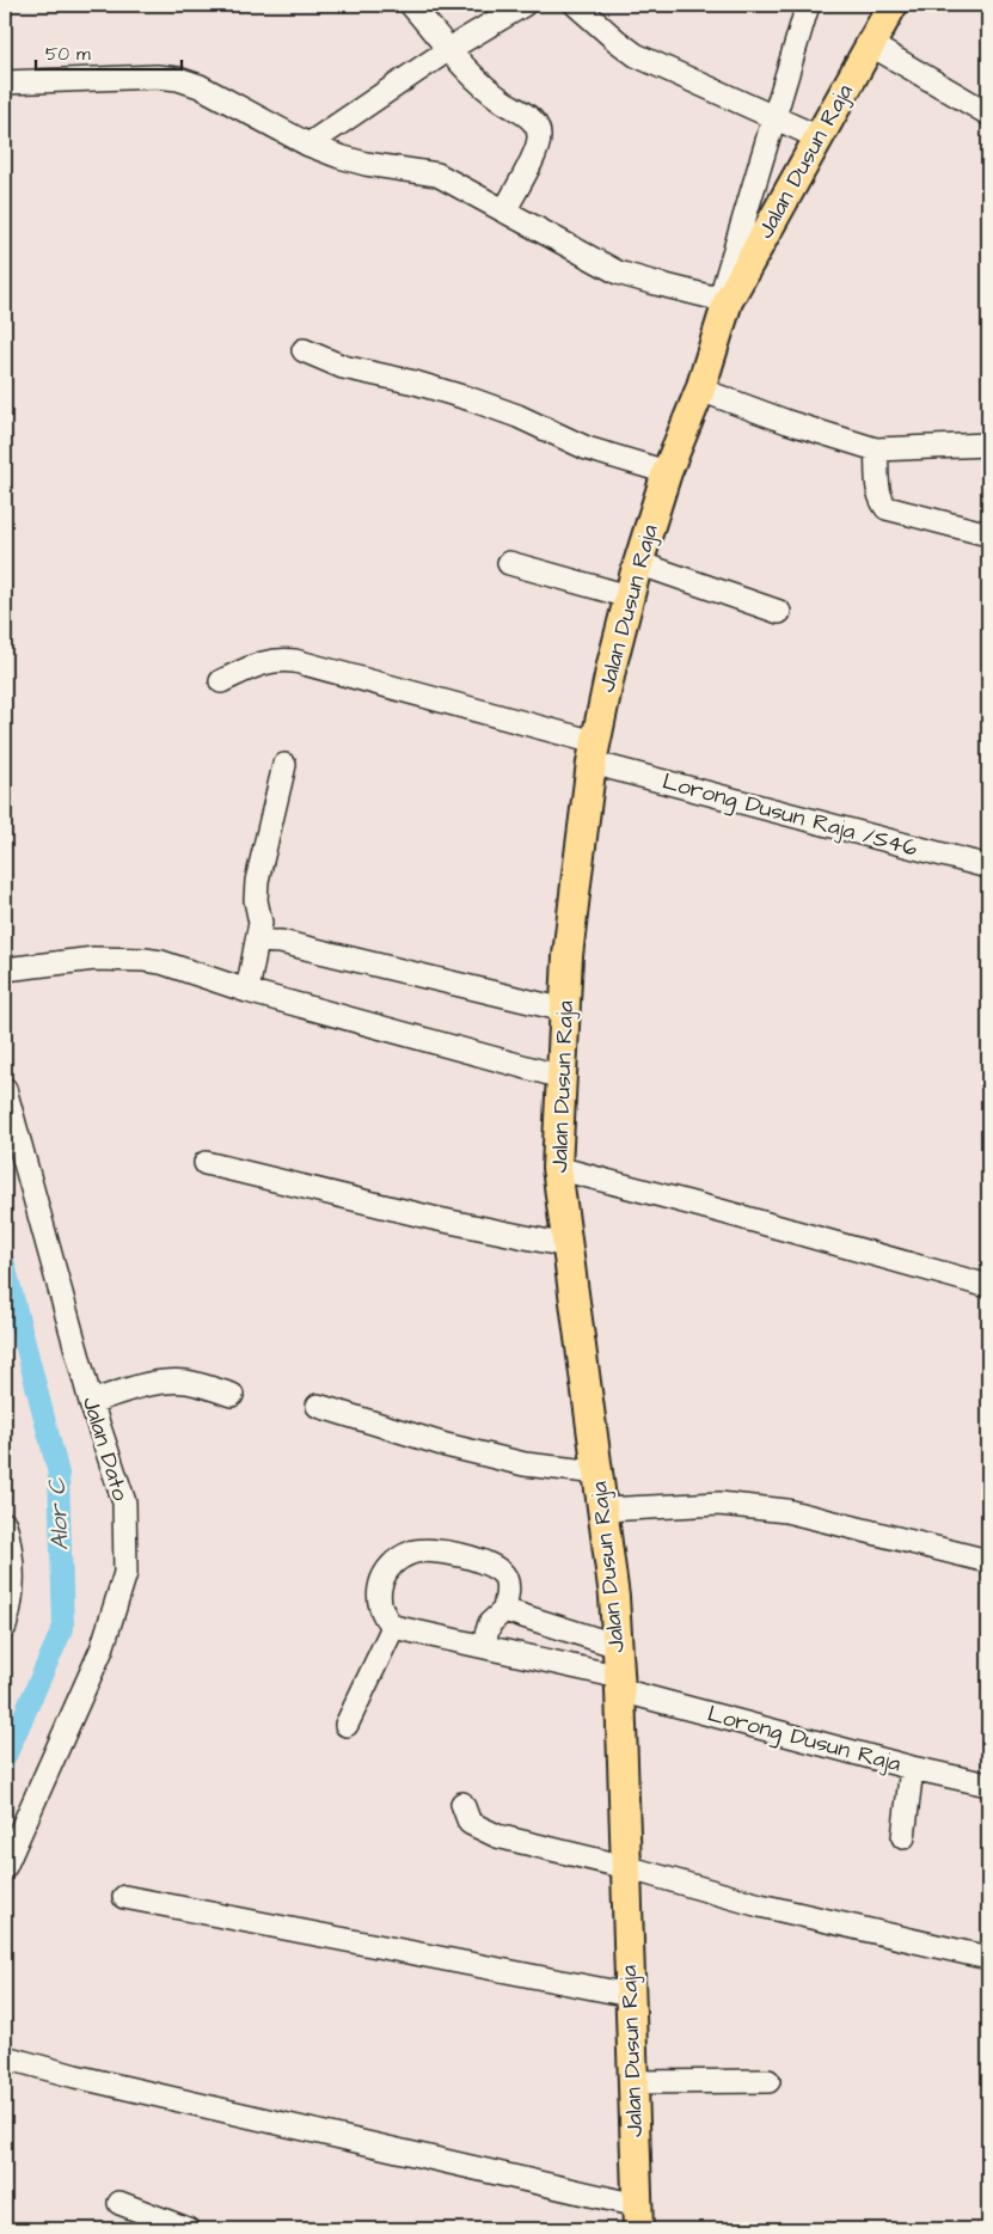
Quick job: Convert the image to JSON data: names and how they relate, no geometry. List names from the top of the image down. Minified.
{"streets":{"main road":["Jalan Dusun Raja"],"street":["Lorong Dusun Raja /S46","Jalan Dato","Lorong Dusun Raja"]},"crossings":[["Jalan Dusun Raja","Lorong Dusun Raja /S46"],["Jalan Dusun Raja","Lorong Dusun Raja"]],"water":["Alor C"],"scale_bar":"50 m"}
